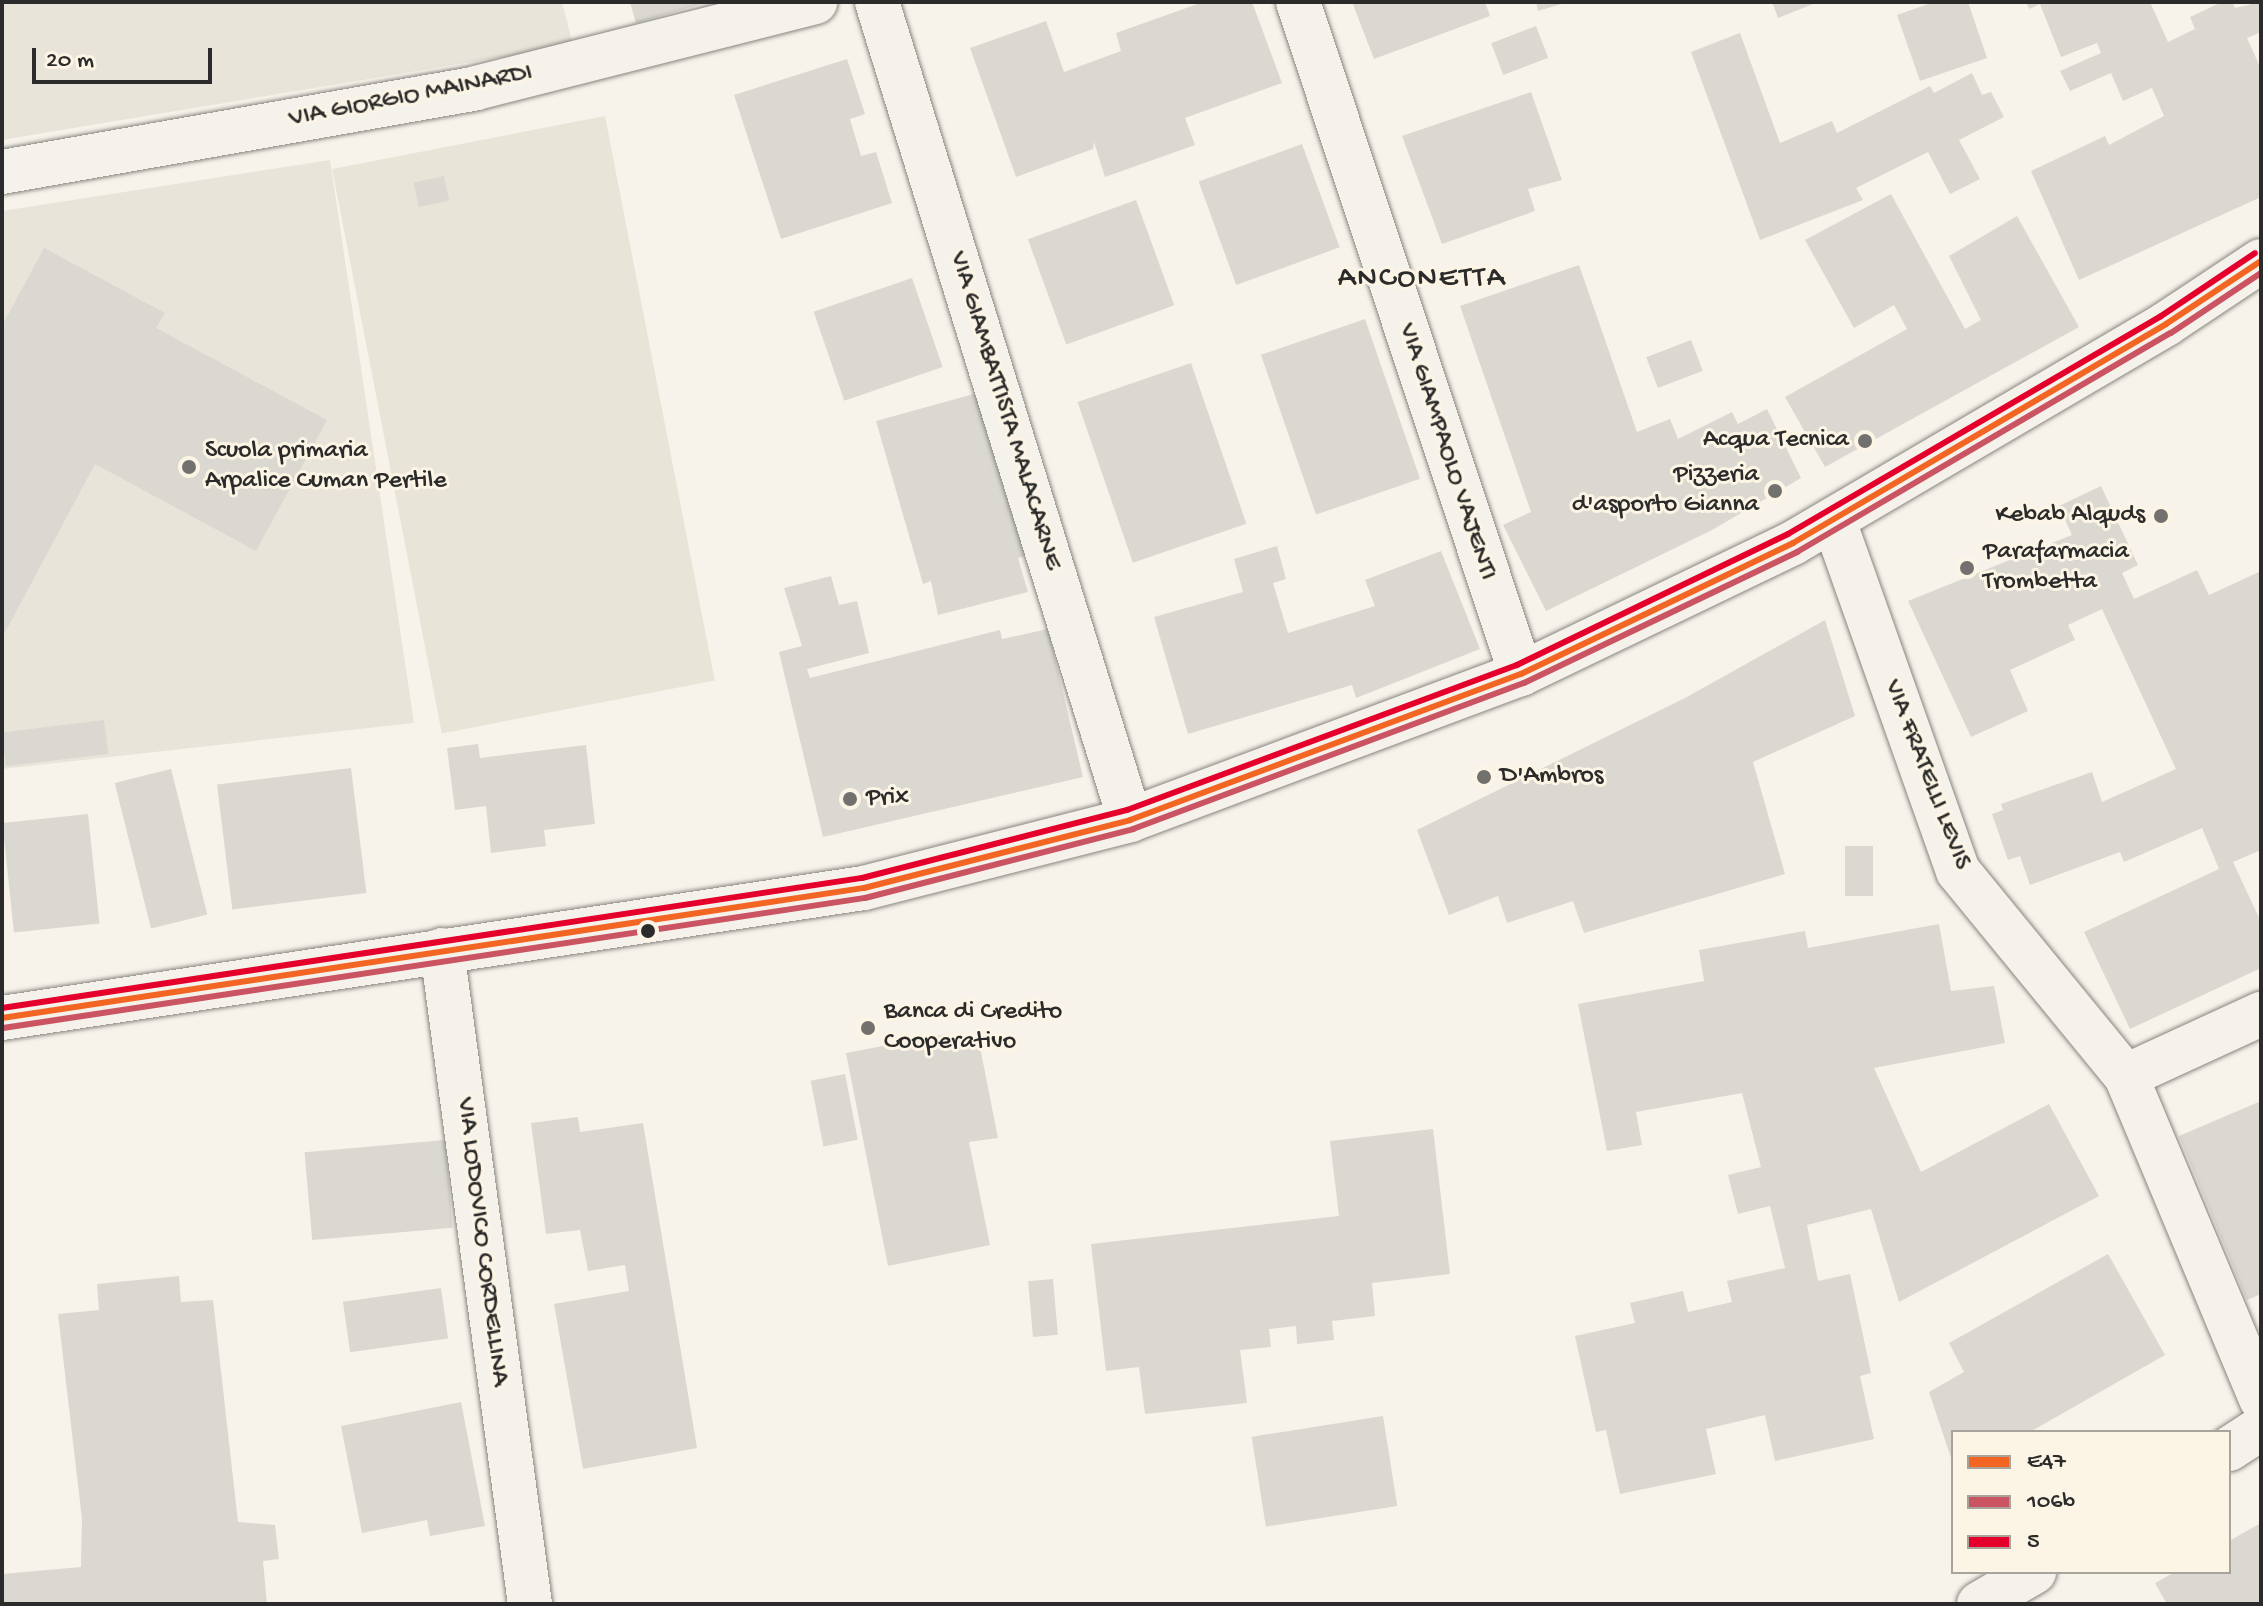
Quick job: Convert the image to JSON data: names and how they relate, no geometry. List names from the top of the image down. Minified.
{"streets":{"street":["VIA GIORGIO MAINARDI","VIA GIAMBATTISTA MALACARNE","VIA GIAMPAOLO VAJENTI","VIA FRATELLI LEVIS","VIA LODOVICO CORDELLINA"]},"districts":["ANCONETTA"],"places":["Acqua Tecnica","Scuola primaria Arpalice Cuman Pertile","Pizzeria d'asporto Gianna","Kebab Alquds","Parafarmacia Trombetta","D'Ambros","Prix","Banca di Credito Cooperativo"],"lines":["transit line 5","transit line E47","transit line 106b"],"legend":["E47","106b","5"],"scale_bar":"20 m"}
